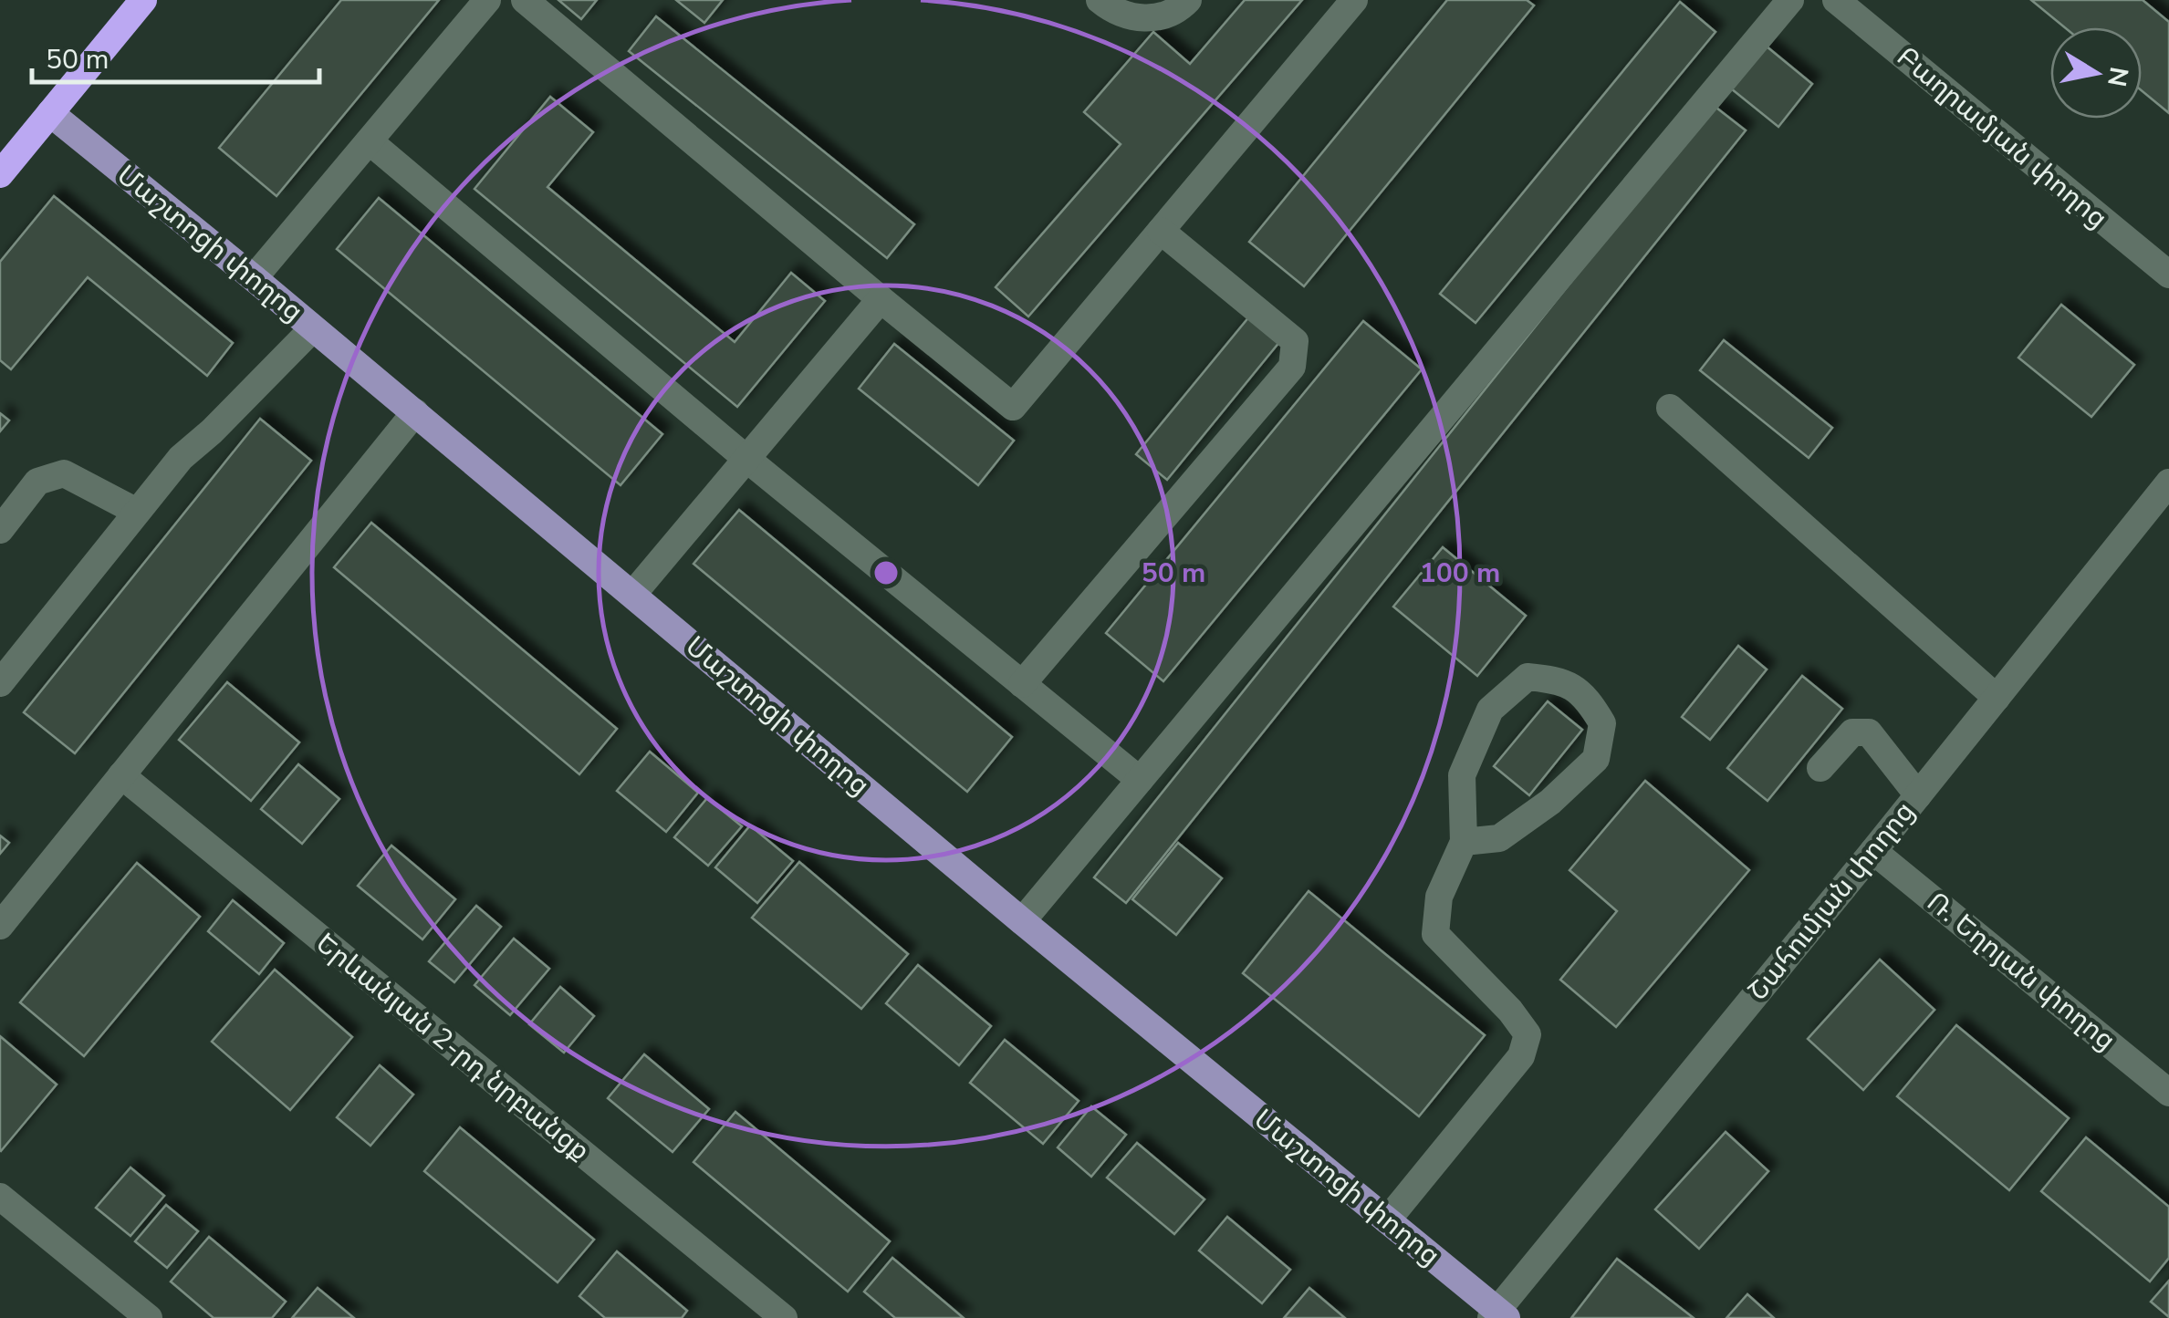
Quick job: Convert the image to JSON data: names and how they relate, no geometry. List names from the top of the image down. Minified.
{"streets":{"main road":["Մաշտոցի փողոց"],"street":["Բաղրամյան փողոց","Շահումյան փողոց","Ռ. Եղոյան փողոց","Երևանյան 2-րդ նրբանցք"]},"crossings":[["Մաշտոցի փողոց","Շահումյան փողոց"],["Շահումյան փողոց","Ռ. Եղոյան փողոց"]],"scale_bar":"50 m","north":"right","rings":["50 m","100 m"]}
